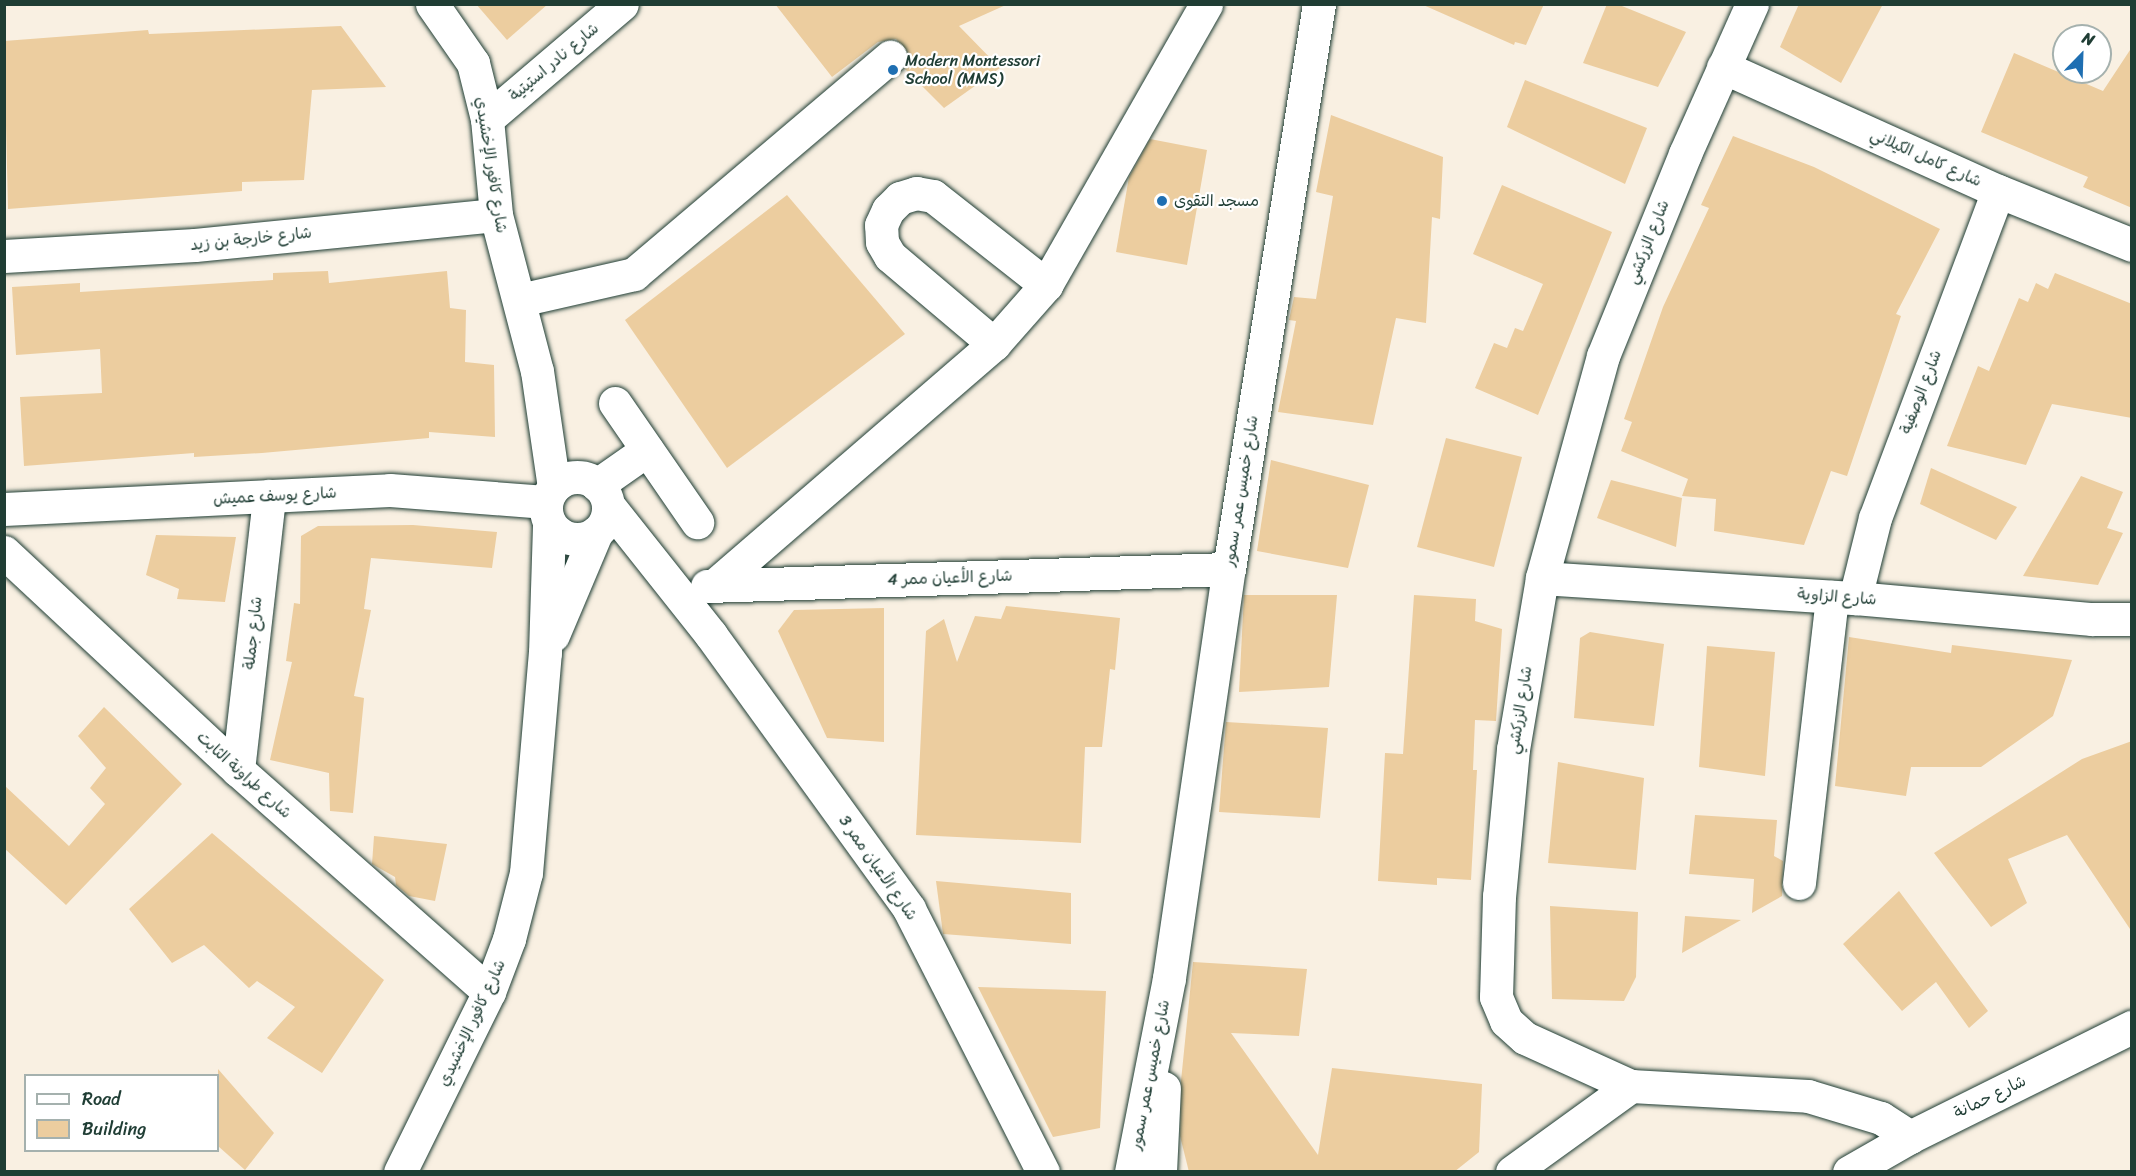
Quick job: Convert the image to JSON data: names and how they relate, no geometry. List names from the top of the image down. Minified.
{"streets":{"street":["شارع نادر استيتية","شارع كامل الكيلاني","شارع كافور الإخشيدي","شارع خارجة بن زيد","شارع الزركشي","شارع الوصفية","شارع خميس عمر سمور","شارع يوسف عميش","شارع الأعيان ممر 4","شارع الزاوية","شارع جملة","شارع طراونة الثابت","شارع الأعيان ممر 3","شارع حمانة"]},"crossings":[["شارع نادر استيتية","شارع كافور الإخشيدي"],["شارع كامل الكيلاني","شارع الزركشي"],["شارع كامل الكيلاني","شارع الوصفية"],["شارع كافور الإخشيدي","شارع خارجة بن زيد"],["شارع كافور الإخشيدي","شارع يوسف عميش"],["شارع كافور الإخشيدي","شارع طراونة الثابت"],["شارع كافور الإخشيدي","شارع الأعيان ممر 3"],["شارع الزركشي","شارع الزاوية"],["شارع الزركشي","شارع حمانة"],["شارع الوصفية","شارع الزاوية"],["شارع خميس عمر سمور","شارع الأعيان ممر 4"],["شارع يوسف عميش","شارع جملة"],["شارع يوسف عميش","شارع الأعيان ممر 3"],["شارع الأعيان ممر 4","شارع الأعيان ممر 3"],["شارع جملة","شارع طراونة الثابت"]],"places":["Modern Montessori School (MMS)","مسجد التقوى"],"legend":["Road","Building"],"north":"top right"}
